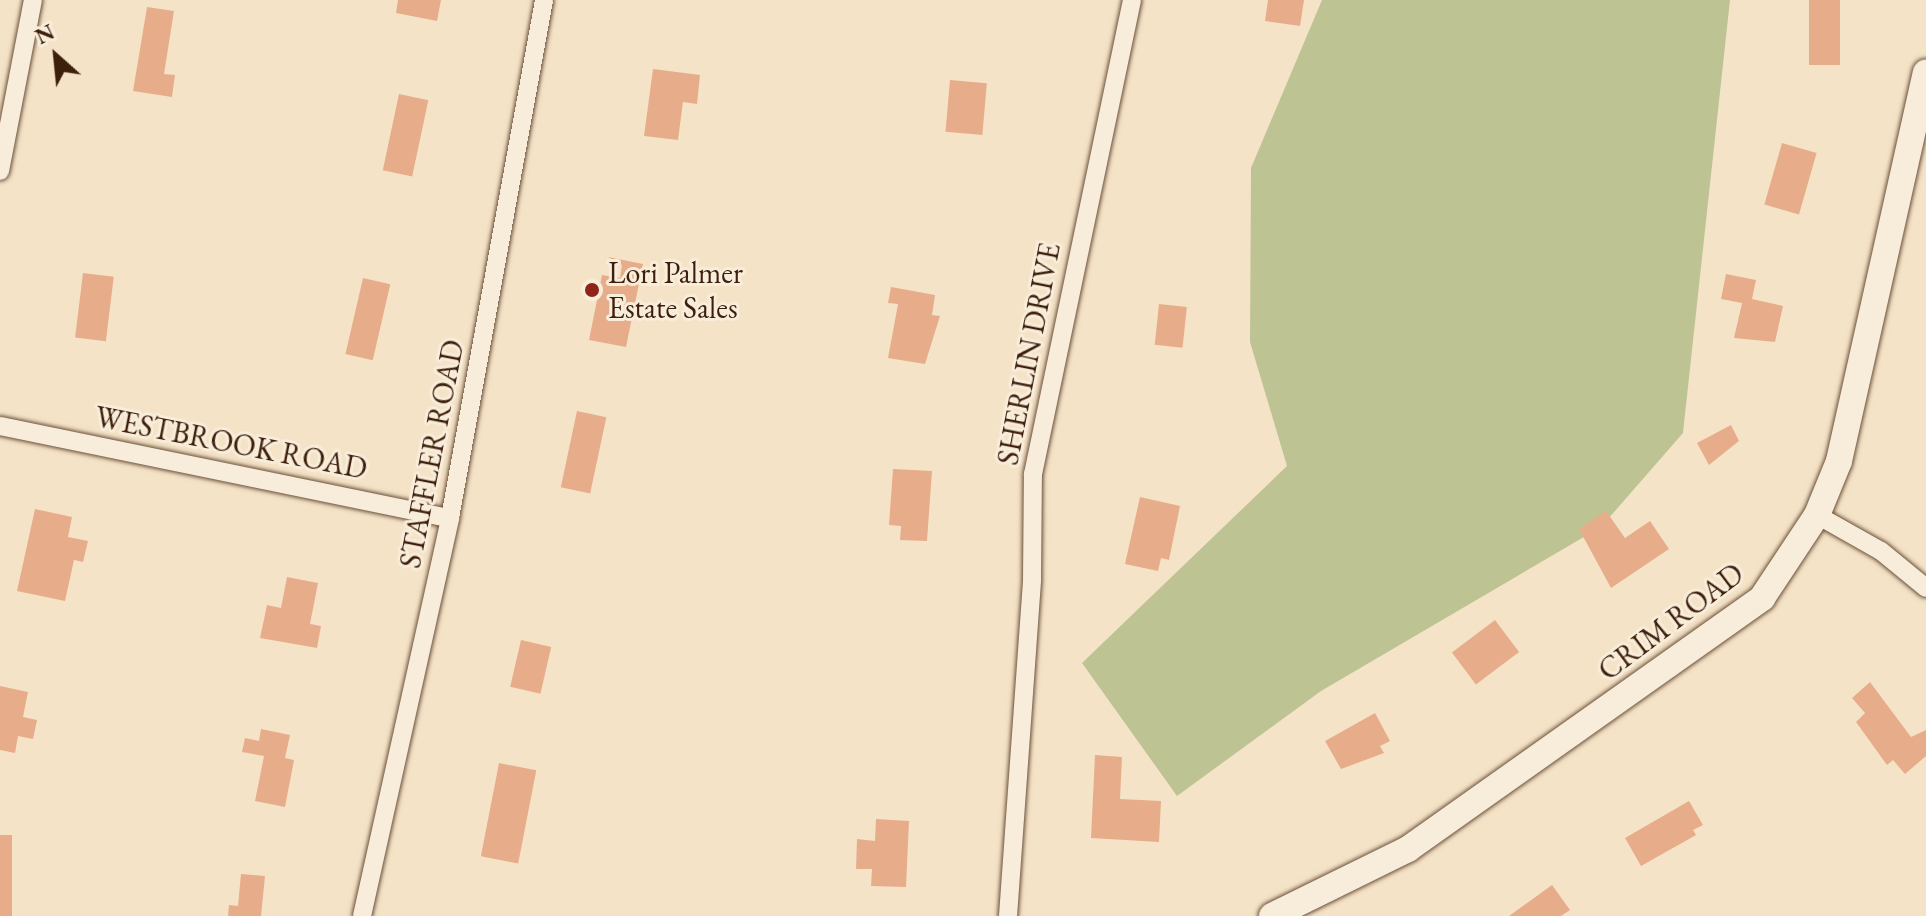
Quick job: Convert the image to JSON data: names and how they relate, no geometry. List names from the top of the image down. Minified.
{"streets":{"street":["SHERLIN DRIVE","WESTBROOK ROAD","STAFFLER ROAD","CRIM ROAD"]},"crossings":[["WESTBROOK ROAD","STAFFLER ROAD"]],"places":["Lori Palmer Estate Sales"],"north":"top left"}
